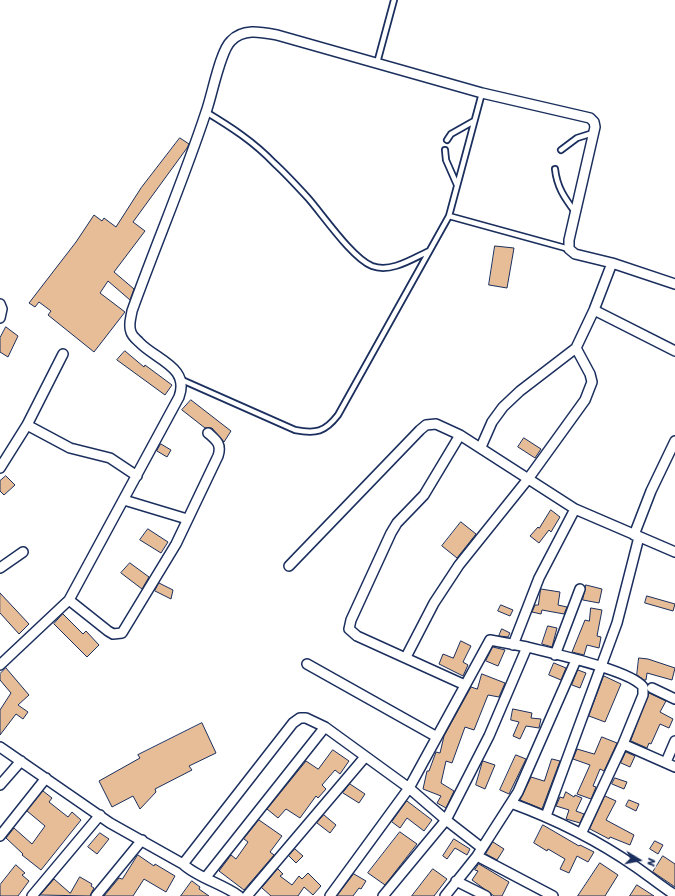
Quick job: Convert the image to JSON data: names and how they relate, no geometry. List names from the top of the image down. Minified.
{"north":"right"}
